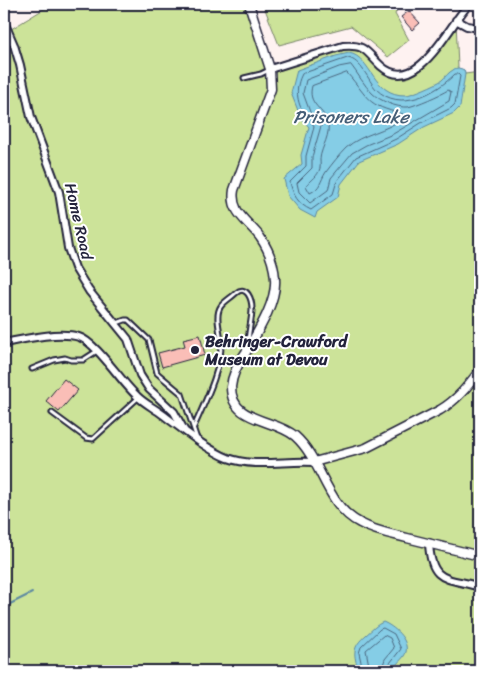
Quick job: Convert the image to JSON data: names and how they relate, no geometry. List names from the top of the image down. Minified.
{"streets":{"street":["Home Road"]},"water":["Prisoners Lake"],"places":["Behringer-Crawford Museum at Devou"]}
